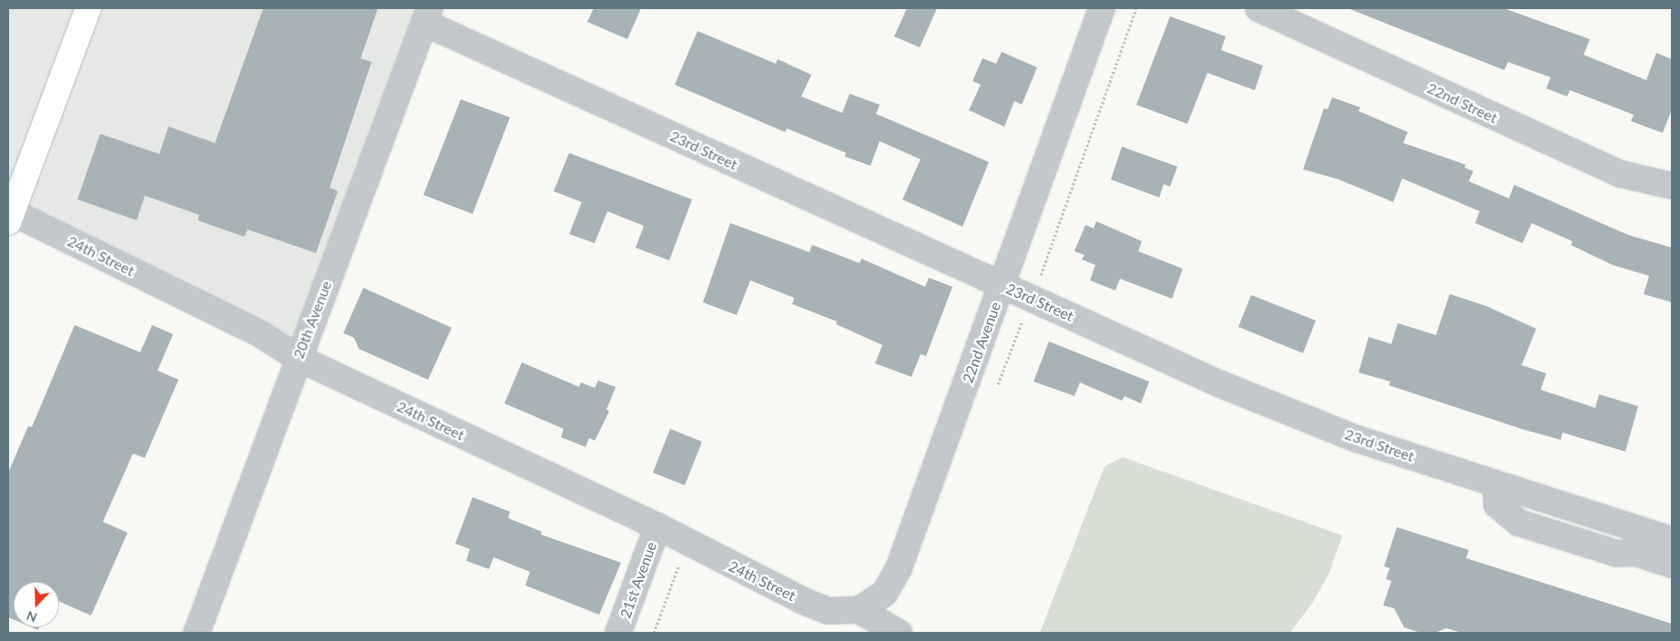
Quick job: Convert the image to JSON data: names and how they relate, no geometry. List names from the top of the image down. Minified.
{"streets":{"street":["22nd Street","23rd Street","24th Street","20th Avenue","22nd Avenue","21st Avenue"]},"crossings":[["23rd Street","20th Avenue"],["23rd Street","22nd Avenue"],["24th Street","20th Avenue"],["24th Street","22nd Avenue"],["24th Street","21st Avenue"]],"north":"bottom"}
